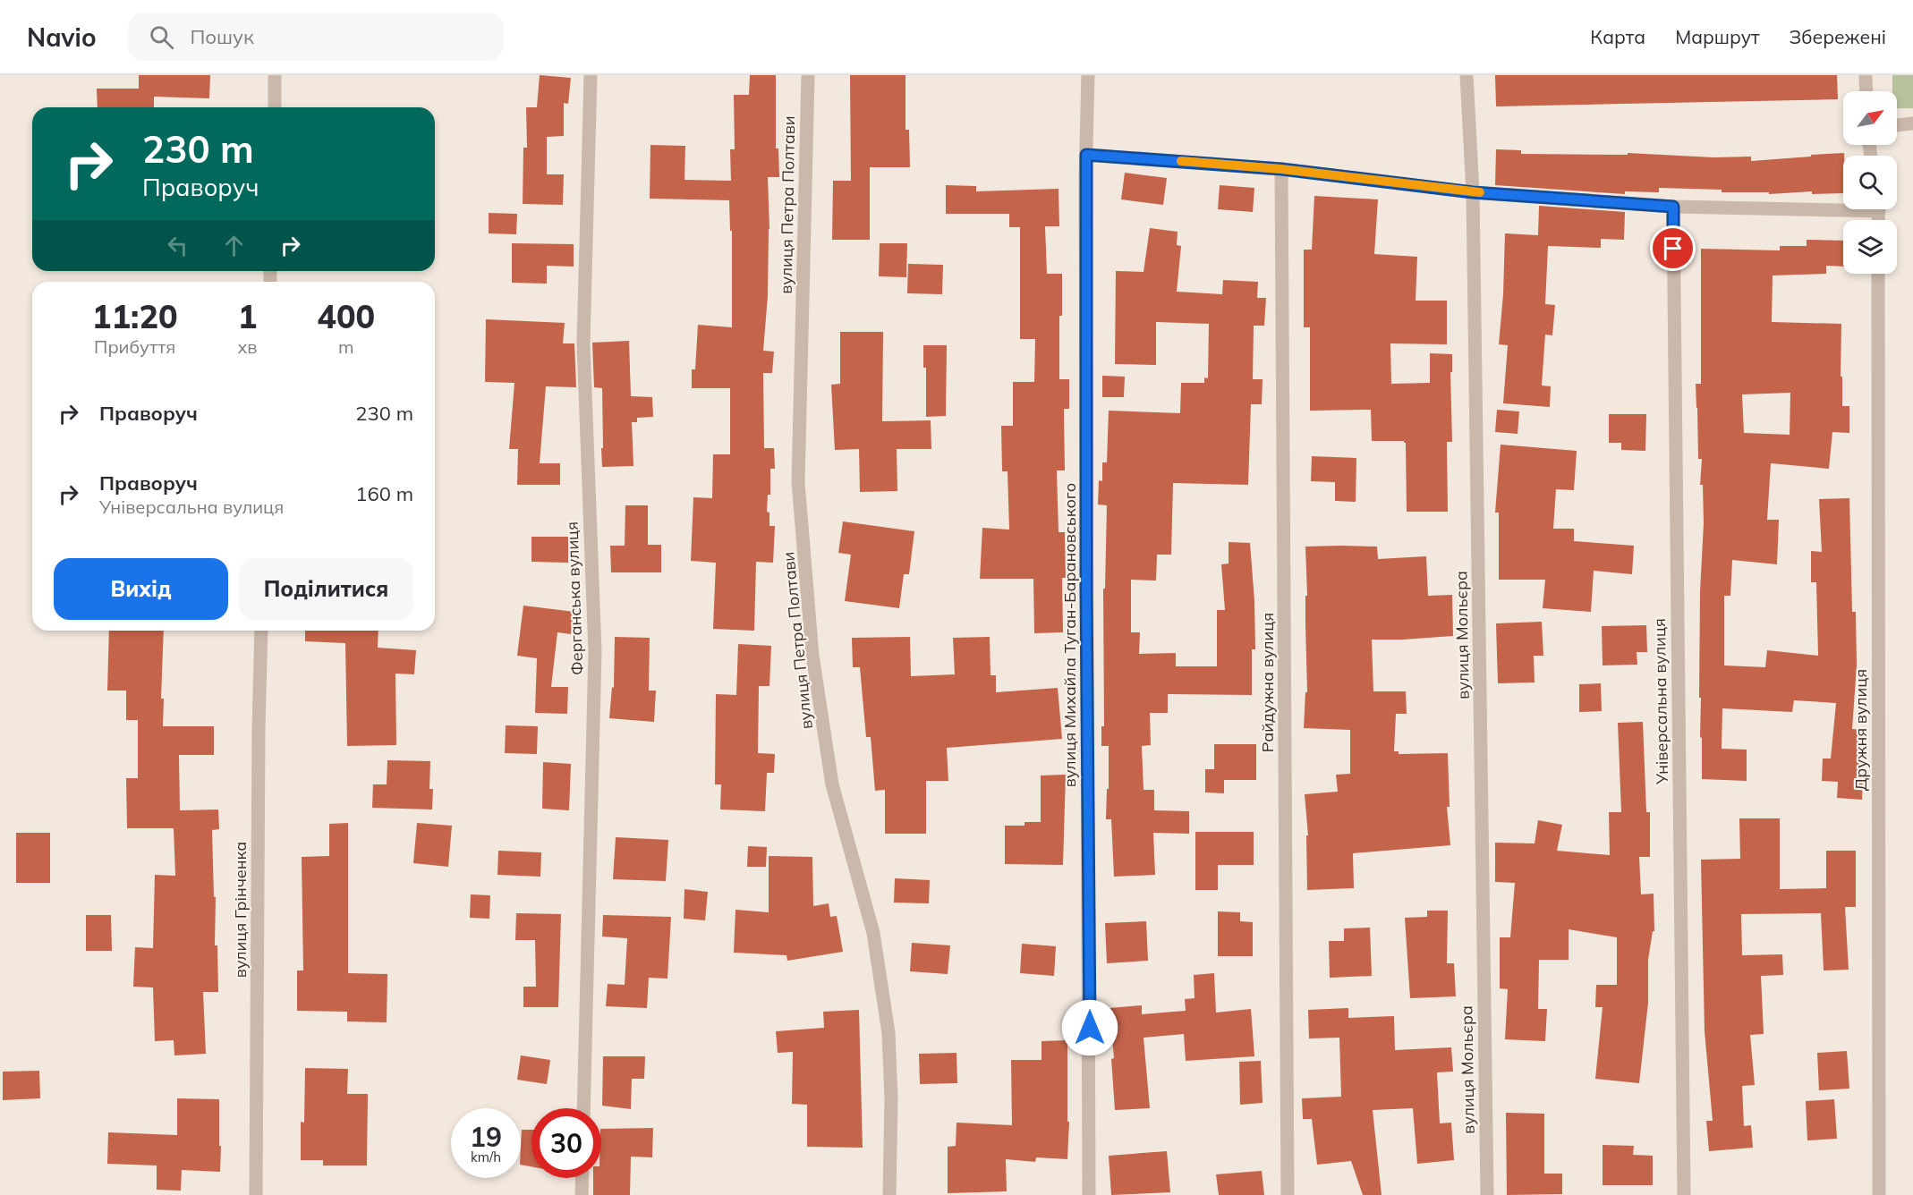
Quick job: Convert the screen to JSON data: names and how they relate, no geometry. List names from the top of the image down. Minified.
{"streets":{"street":["вулиця Петра Полтави","Ферганська вулиця","вулиця Михайла Туган-Барановського","вулиця Мольєра","Райдужна вулиця","Універсальна вулиця","Дружня вулиця","вулиця Грінченка"]},"north":"top right","page":{"header":"Navio","search":"Пошук","nav":["Карта","Маршрут","Збережені"],"turn":["230 m","Праворуч"],"eta":["11:20","Прибуття","1","хв","400","m"],"list":[{"name":"Праворуч","value":"230 m"},{"name":"Праворуч","note":"Універсальна вулиця","value":"160 m"}],"buttons":["Вихід","Поділитися"],"speed":"19 km/h","limit":"30"}}
